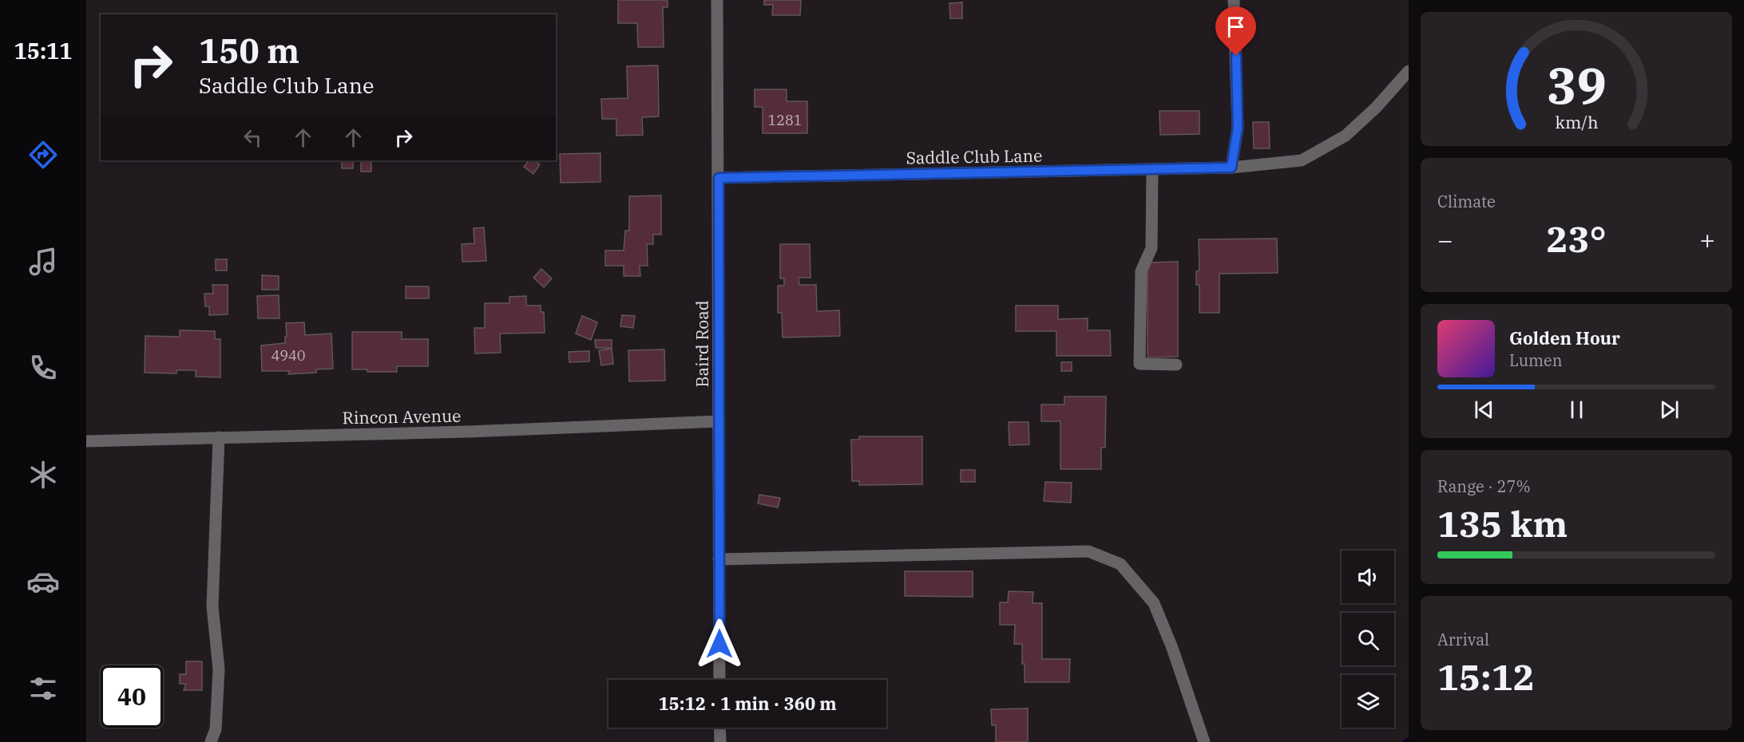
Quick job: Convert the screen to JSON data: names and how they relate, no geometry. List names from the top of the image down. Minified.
{"streets":{"street":["Saddle Club Lane","Baird Road","Rincon Avenue"]},"crossings":[["Saddle Club Lane","Baird Road"],["Baird Road","Rincon Avenue"]],"house_numbers":["1281","4940"],"page":{"tabs":"15:11","turn":["150 m","Saddle Club Lane"],"tile":["Climate",["Range · 27%","135 km"],["Arrival","15:12"]],"heat":["−","23°","+"],"song":["Golden Hour","Lumen"],"limit":"40","trip":"15:12 · 1 min · 360 m","gauge":["39","km/h"]}}
